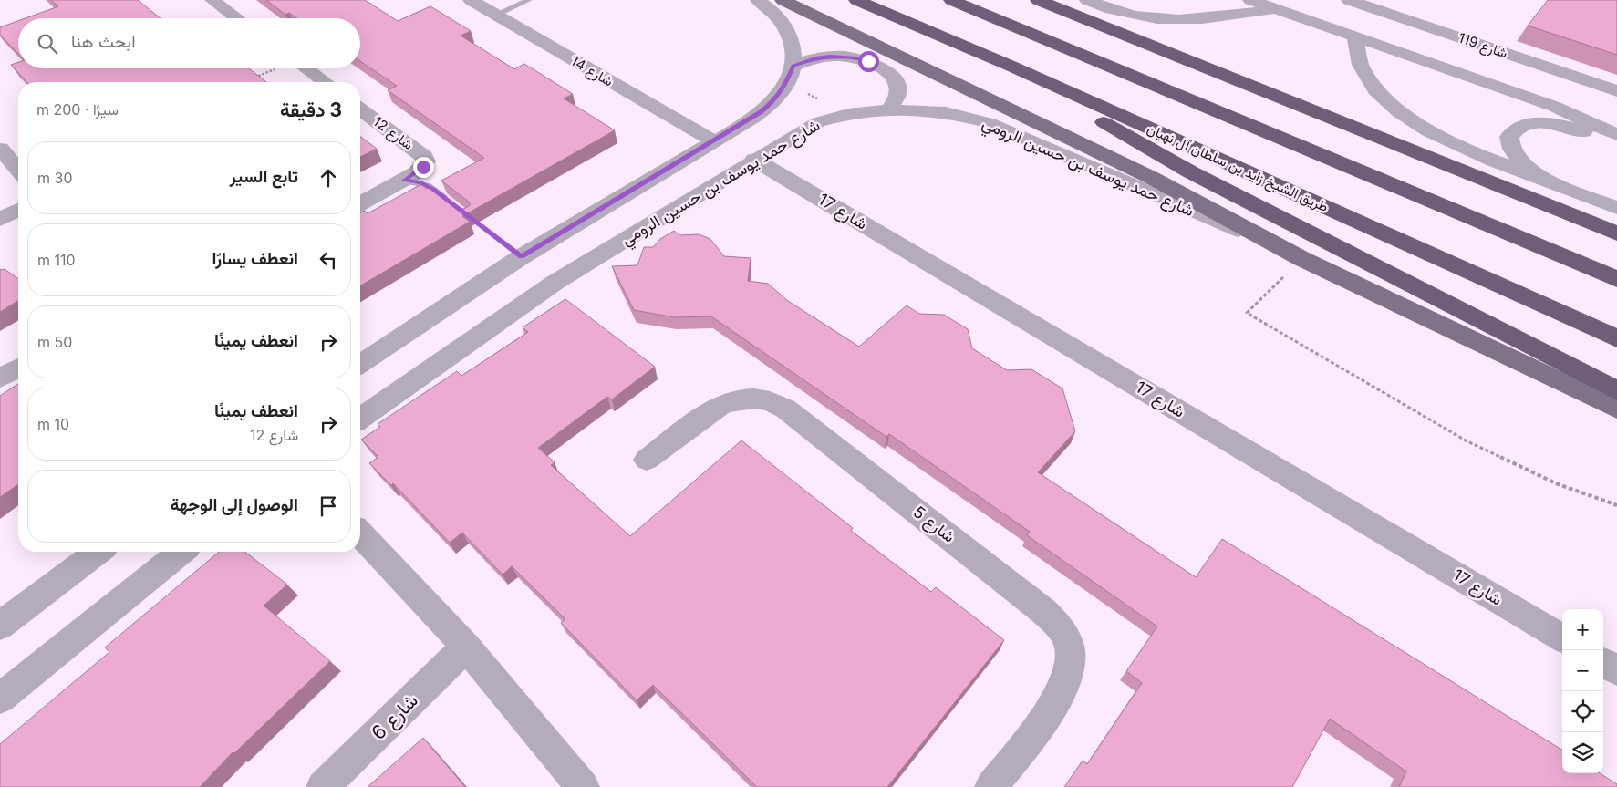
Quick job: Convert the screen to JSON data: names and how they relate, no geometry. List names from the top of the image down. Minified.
{"streets":{"highway":["طريق الشيخ زايد بن سلطان آل نهيان"],"street":["شارع 119","شارع 14","شارع 12","شارع حمد يوسف بن حسين الرومي","شارع 17","شارع 5","شارع 6"]},"crossings":[["شارع حمد يوسف بن حسين الرومي","شارع 17"]],"page":{"search":"ابحث هنا","heading":["3 دقيقة","سيرًا · 200 m"],"list":[["تابع السير","30 m"],["انعطف يسارًا","110 m"],["انعطف يمينًا","50 m"],["انعطف يمينًا","شارع 12","10 m"],"الوصول إلى الوجهة"],"map_buttons":["+","−"]}}
